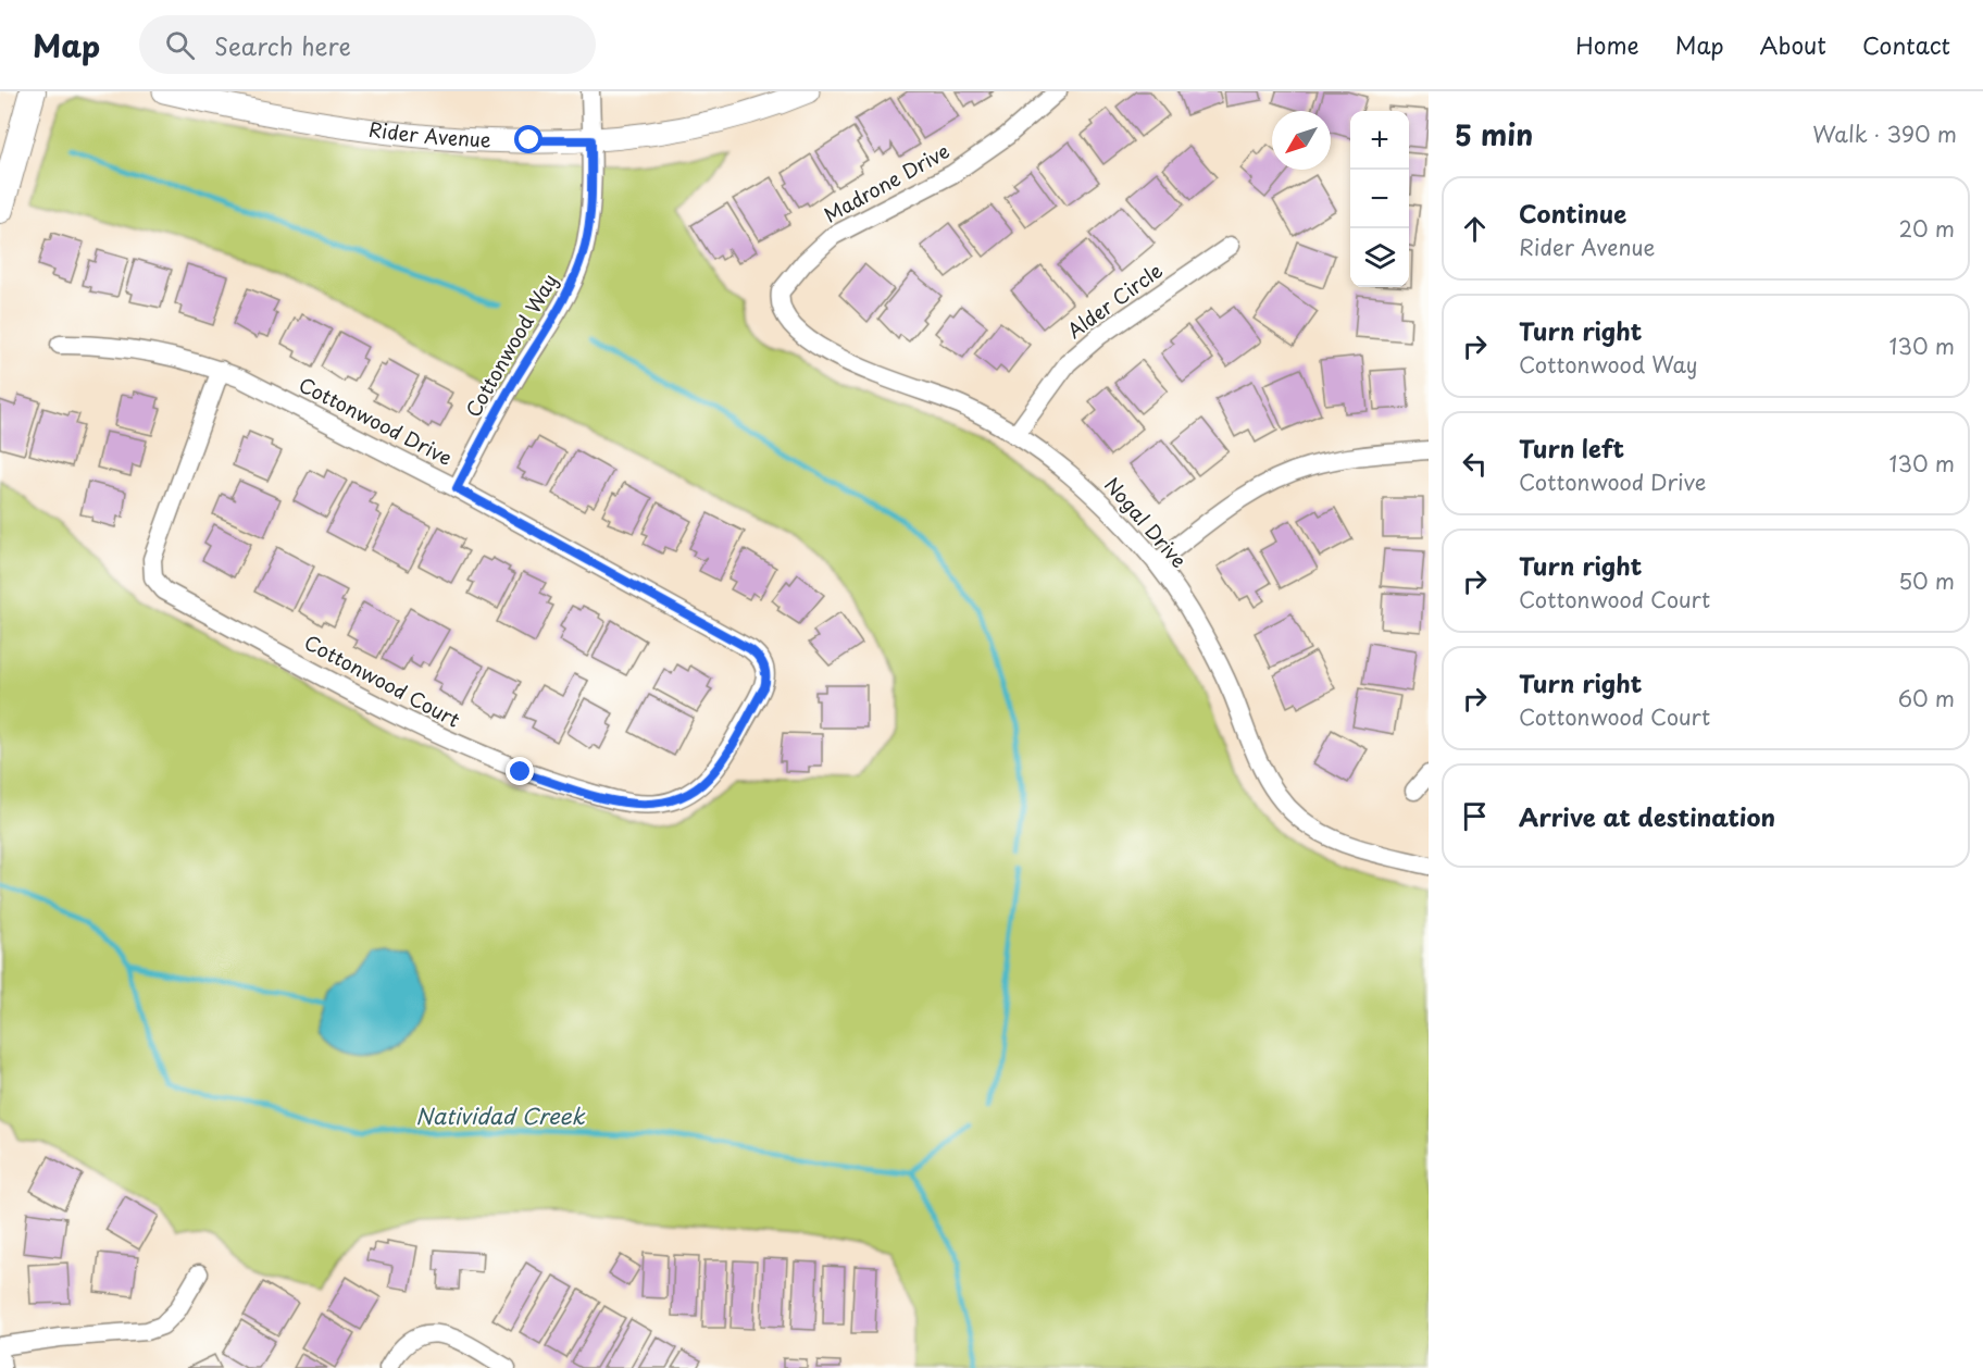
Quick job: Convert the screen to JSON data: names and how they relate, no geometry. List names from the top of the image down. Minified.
{"streets":{"street":["Rider Avenue","Madrone Drive","Alder Circle","Cottonwood Way","Cottonwood Drive","Nogal Drive","Cottonwood Court"]},"crossings":[["Rider Avenue","Cottonwood Way"],["Madrone Drive","Nogal Drive"],["Alder Circle","Nogal Drive"],["Cottonwood Way","Cottonwood Drive"],["Cottonwood Drive","Cottonwood Court"]],"water":["Natividad Creek"],"north":"bottom left","page":{"header":"Map","search":"Search here","nav":["Home","Map","About","Contact"],"heading":["5 min","Walk · 390 m"],"map_buttons":["+","−"],"list":[["Continue","Rider Avenue","20 m"],["Turn right","Cottonwood Way","130 m"],["Turn left","Cottonwood Drive","130 m"],["Turn right","Cottonwood Court","50 m"],["Turn right","Cottonwood Court","60 m"],"Arrive at destination"]}}
